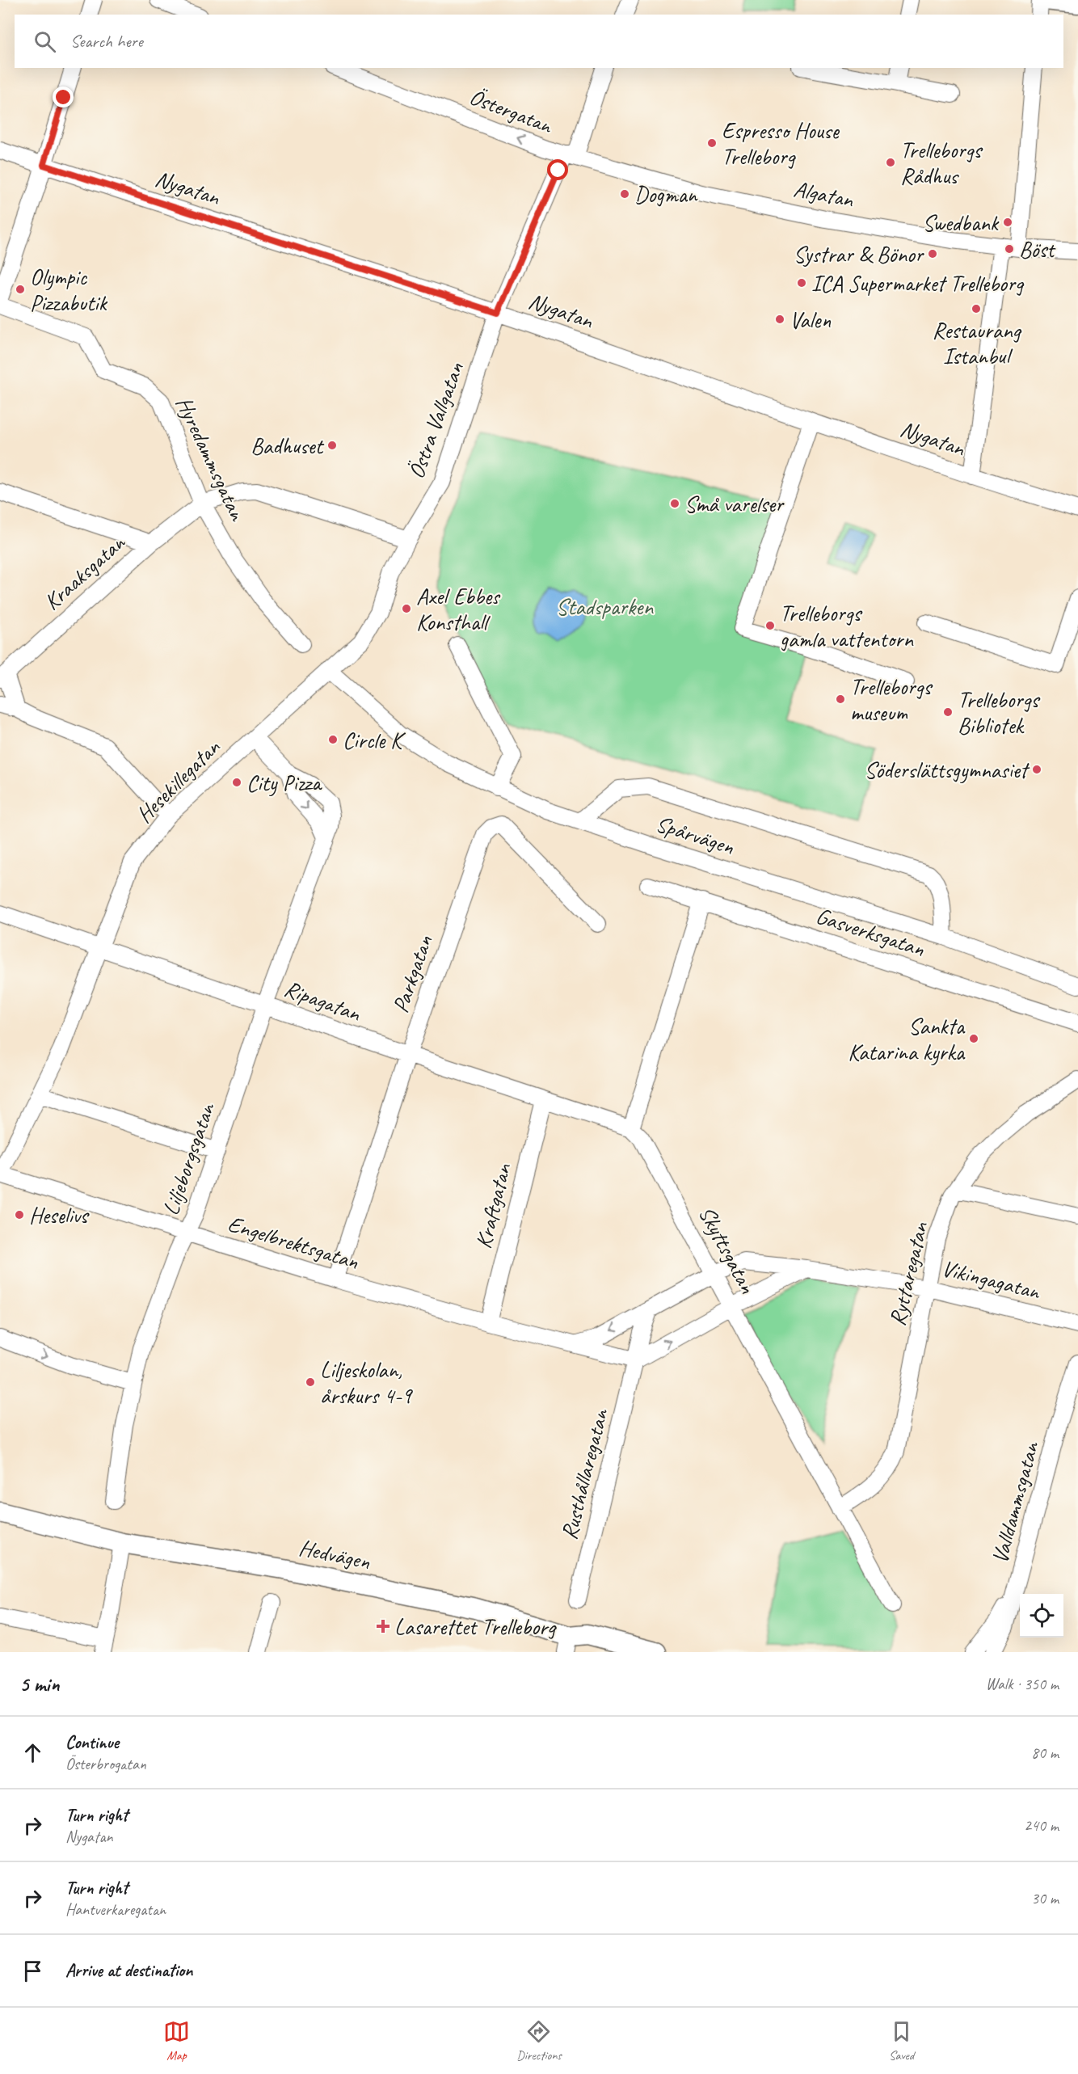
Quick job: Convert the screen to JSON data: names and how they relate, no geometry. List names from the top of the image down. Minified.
{"streets":{"main road":["Hedvägen"],"street":["Östergatan","Nygatan","Algatan","Östra Vallgatan","Hyredammsgatan","Kraaksgatan","Hesekillegatan","Spårvägen","Gasverksgatan","Parkgatan","Ripagatan","Liljeborgsgatan","Kraftgatan","Engelbrektsgatan","Skyttsgatan","Ryttaregatan","Vikingagatan","Rusthållaregatan","Valldammsgatan"]},"crossings":[["Östergatan","Algatan"],["Östergatan","Östra Vallgatan"],["Nygatan","Östra Vallgatan"],["Algatan","Östra Vallgatan"],["Östra Vallgatan","Hesekillegatan"],["Hyredammsgatan","Kraaksgatan"],["Hesekillegatan","Spårvägen"],["Hesekillegatan","Ripagatan"],["Hesekillegatan","Liljeborgsgatan"],["Hesekillegatan","Engelbrektsgatan"],["Parkgatan","Ripagatan"],["Parkgatan","Engelbrektsgatan"],["Ripagatan","Liljeborgsgatan"],["Ripagatan","Kraftgatan"],["Ripagatan","Skyttsgatan"],["Liljeborgsgatan","Engelbrektsgatan"],["Kraftgatan","Engelbrektsgatan"],["Engelbrektsgatan","Skyttsgatan"],["Engelbrektsgatan","Vikingagatan"],["Engelbrektsgatan","Rusthållaregatan"],["Skyttsgatan","Ryttaregatan"],["Skyttsgatan","Vikingagatan"],["Ryttaregatan","Vikingagatan"]],"one_way":["Östergatan"],"parks":["Stadsparken"],"places":{"other":["Espresso House Trelleborg","Trelleborgs Rådhus","Dogman","Swedbank","Böst","Systrar & Bönor","ICA Supermarket Trelleborg","Olympic Pizzabutik","Restaurang Istanbul","Valen","Badhuset","Små varelser","Axel Ebbes Konsthall","Trelleborgs gamla vattentorn","Trelleborgs museum","Trelleborgs Bibliotek","Circle K","Söderslättsgymnasiet","City Pizza","Sankta Katarina kyrka","Heselivs","Liljeskolan, årskurs 4-9"],"health":["Lasarettet Trelleborg"]},"page":{"search":"Search here","heading":["5 min","Walk · 350 m"],"list":[["Continue","Österbrogatan","80 m"],["Turn right","Nygatan","240 m"],["Turn right","Hantverkaregatan","30 m"],"Arrive at destination"],"nav":["Map","Directions","Saved"]}}
